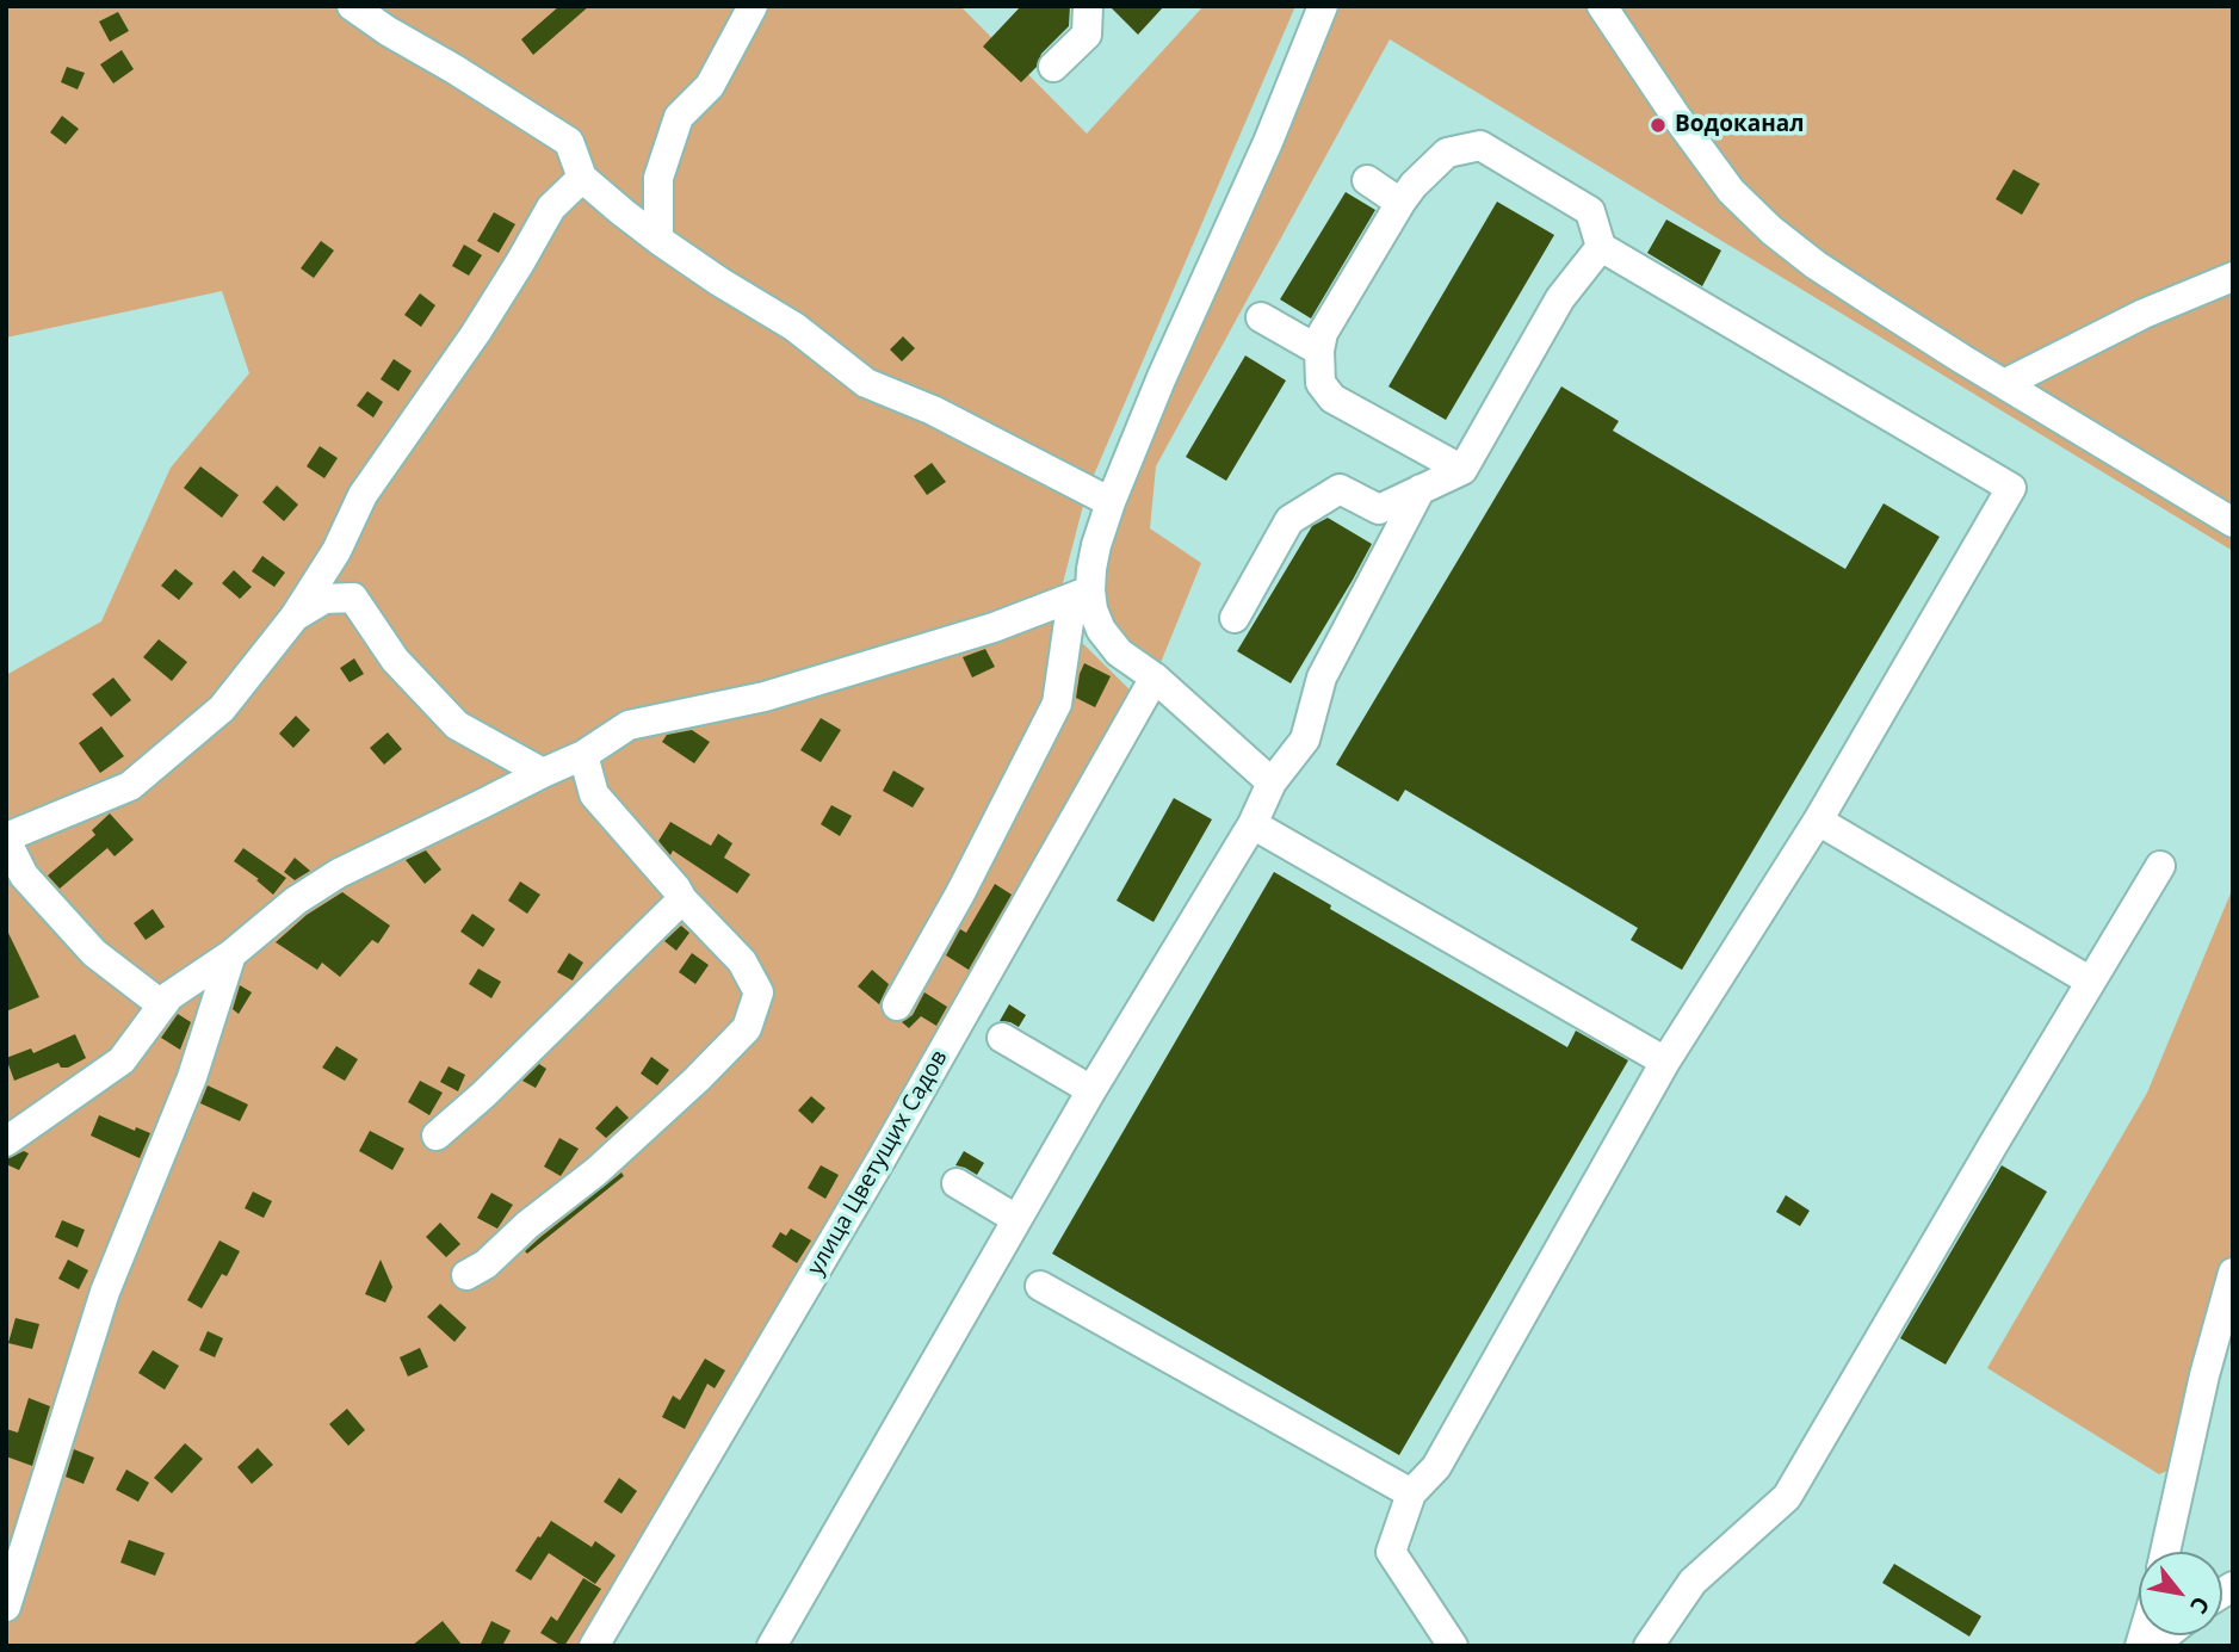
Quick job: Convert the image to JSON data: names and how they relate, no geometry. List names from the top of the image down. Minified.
{"streets":{"street":["улица Цветущих Садов"]},"places":["Водоканал"],"north":"bottom right"}
